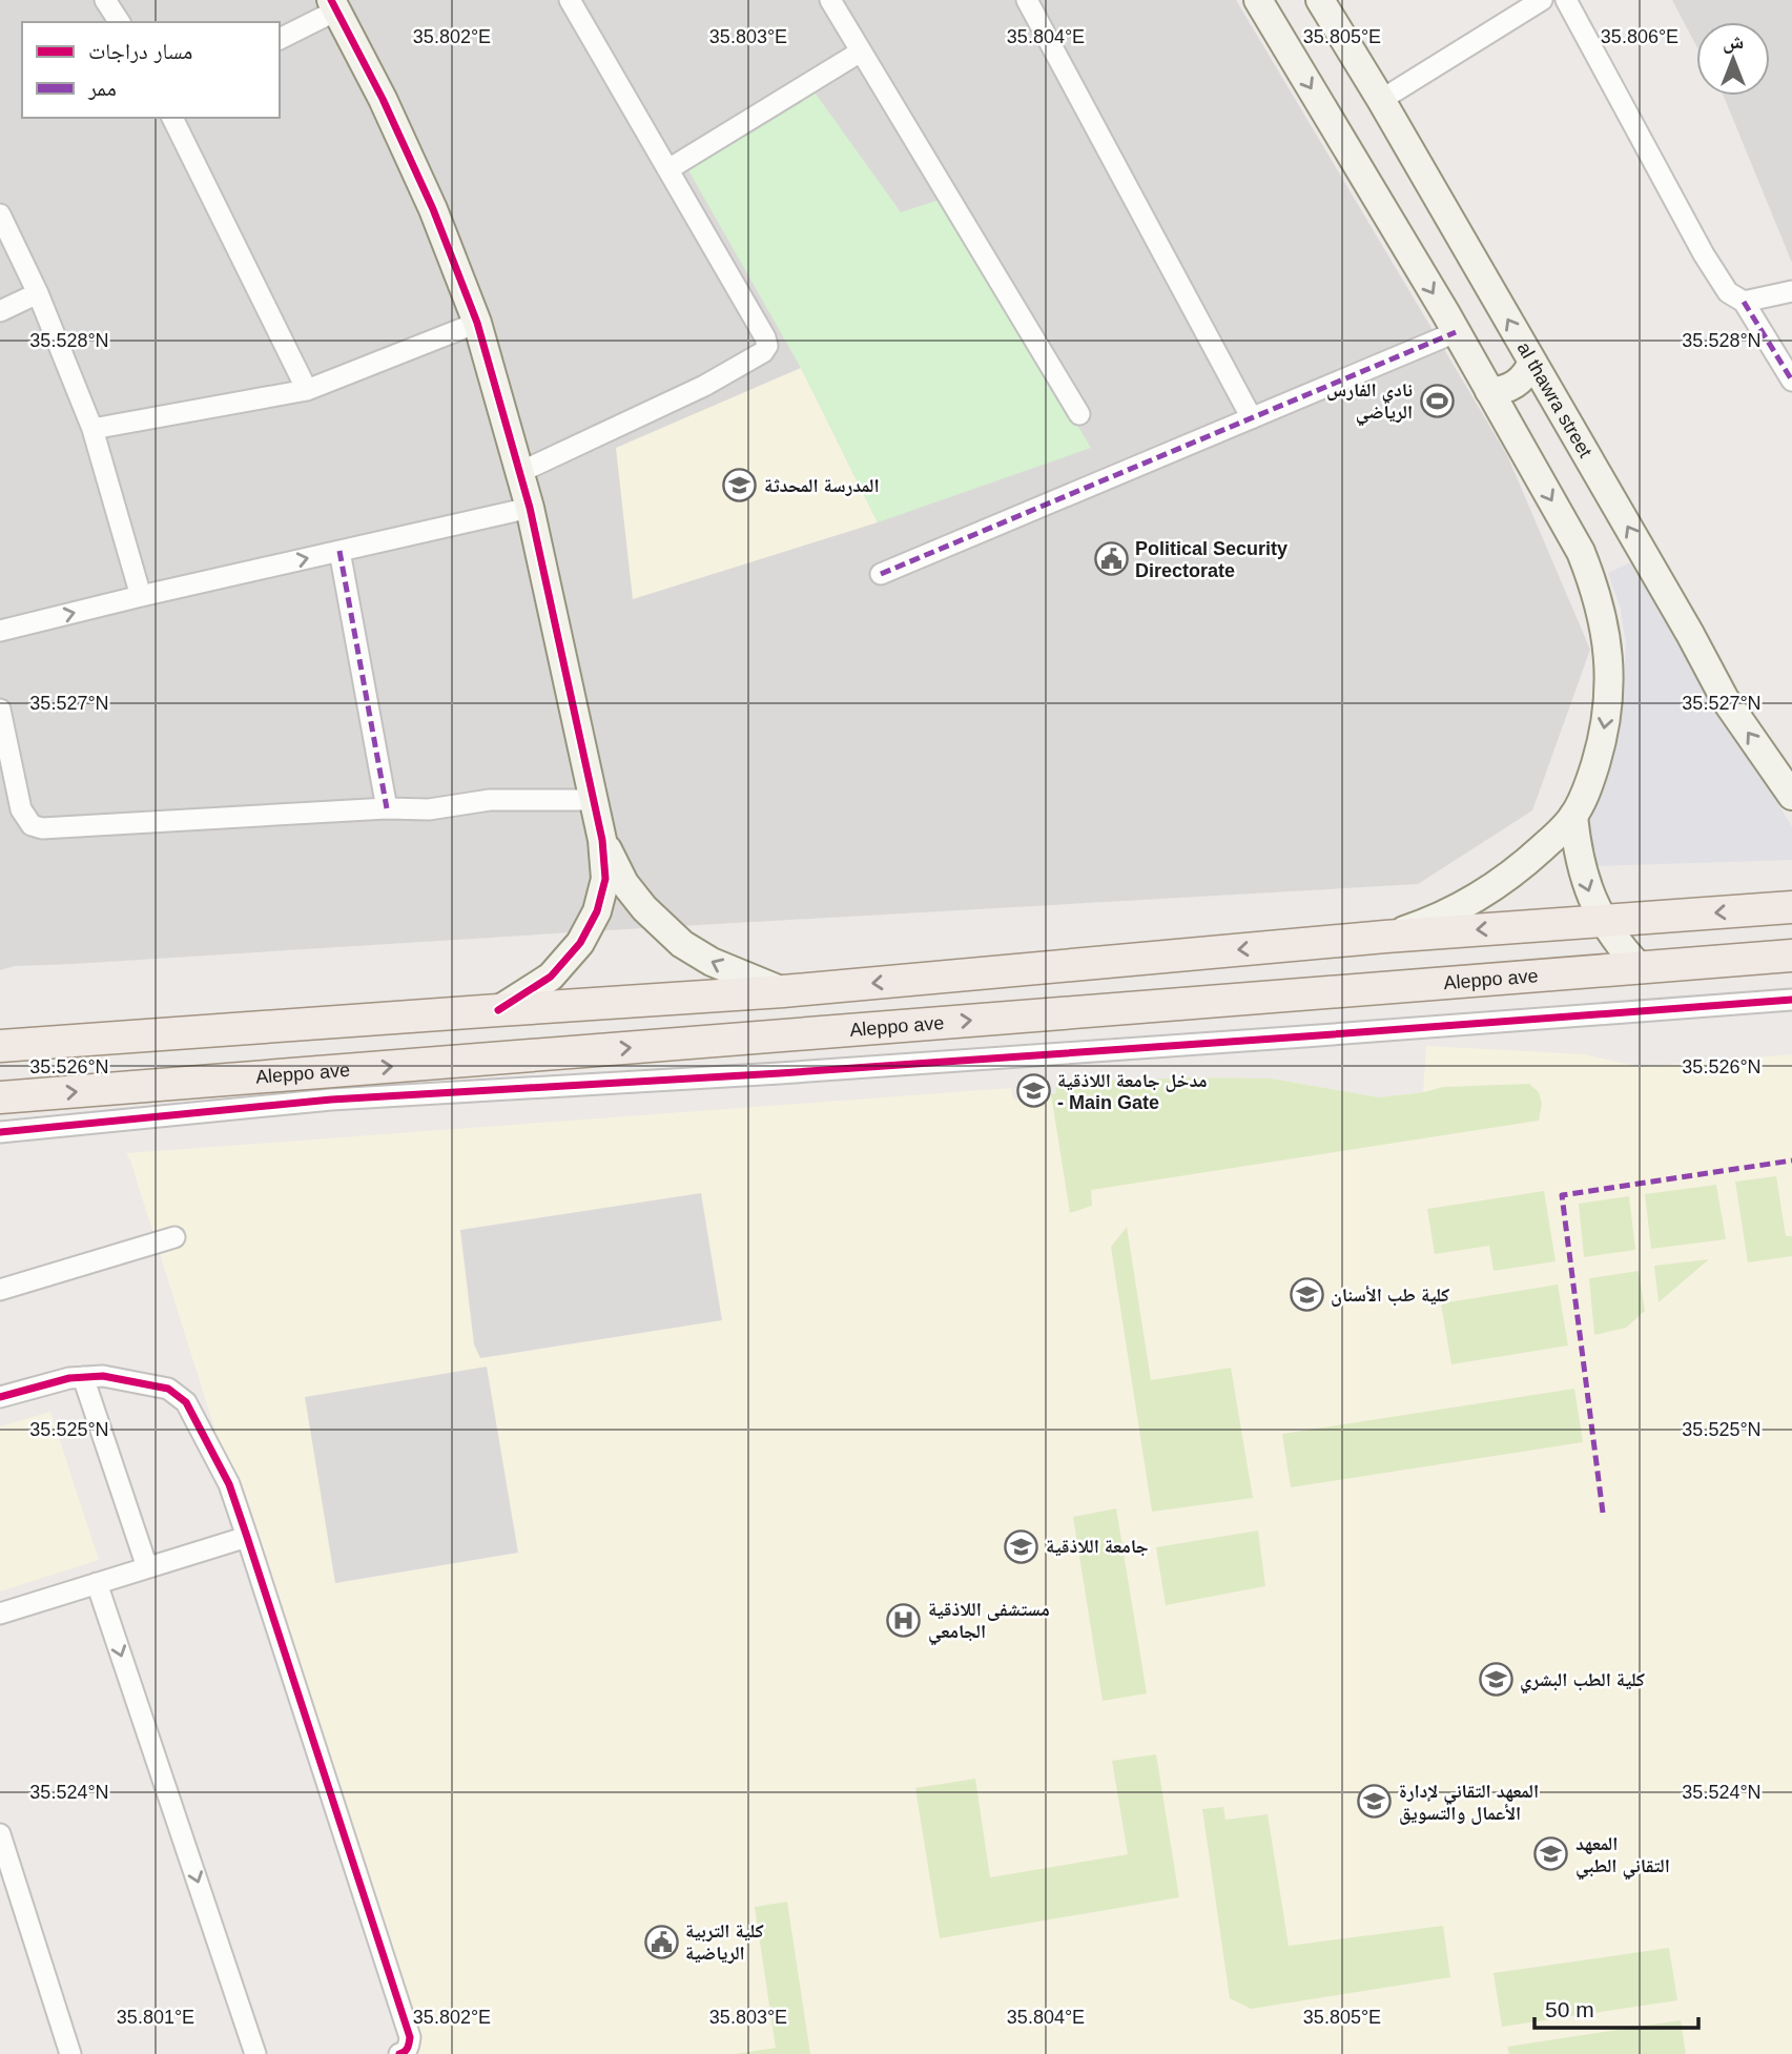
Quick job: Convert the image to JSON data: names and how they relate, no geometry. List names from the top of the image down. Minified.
{"streets":{"main road":["al thawra street","Aleppo ave"]},"places":{"sports":["نادي الفارس الرياضي"],"school or university":["المدرسة المحدثة","مدخل جامعة اللاذقية - Main Gate","كلية طب الأسنان","جامعة اللاذقية","كلية الطب البشري","المعهد التقاني لإدارة الأعمال والتسويق","المعهد التقاني الطبي"],"public building":["Political Security Directorate","كلية التربية الرياضية"],"hospital":["مستشفى اللاذقية الجامعي"]},"legend":["مسار دراجات","ممر"],"scale_bar":"50 m","north":"top","coordinates":["35.802°E","35.803°E","35.804°E","35.805°E","35.806°E","35.528°N","35.527°N","35.526°N","35.525°N","35.524°N","35.801°E"]}
